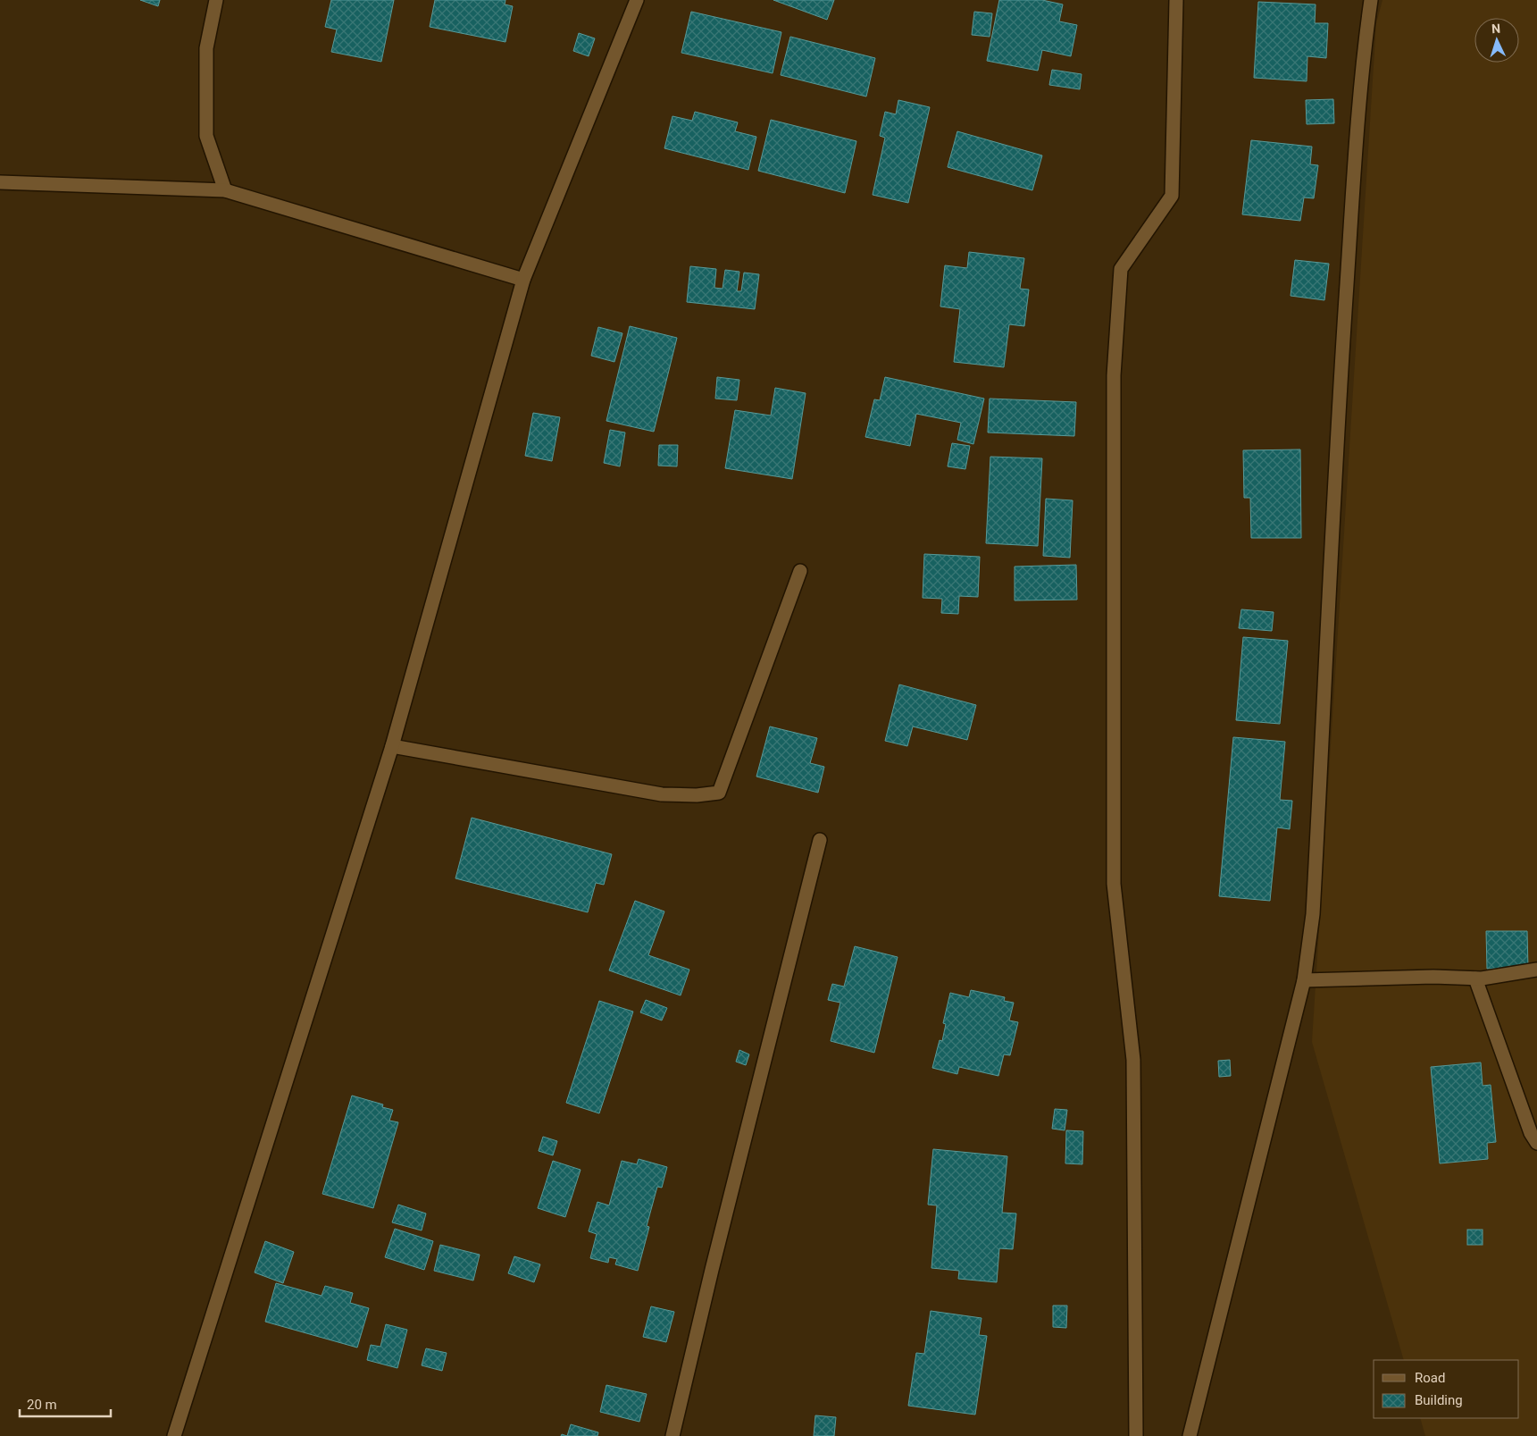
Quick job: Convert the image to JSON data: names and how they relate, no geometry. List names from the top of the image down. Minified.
{"legend":["Road","Building"],"scale_bar":"20 m","north":"top"}
